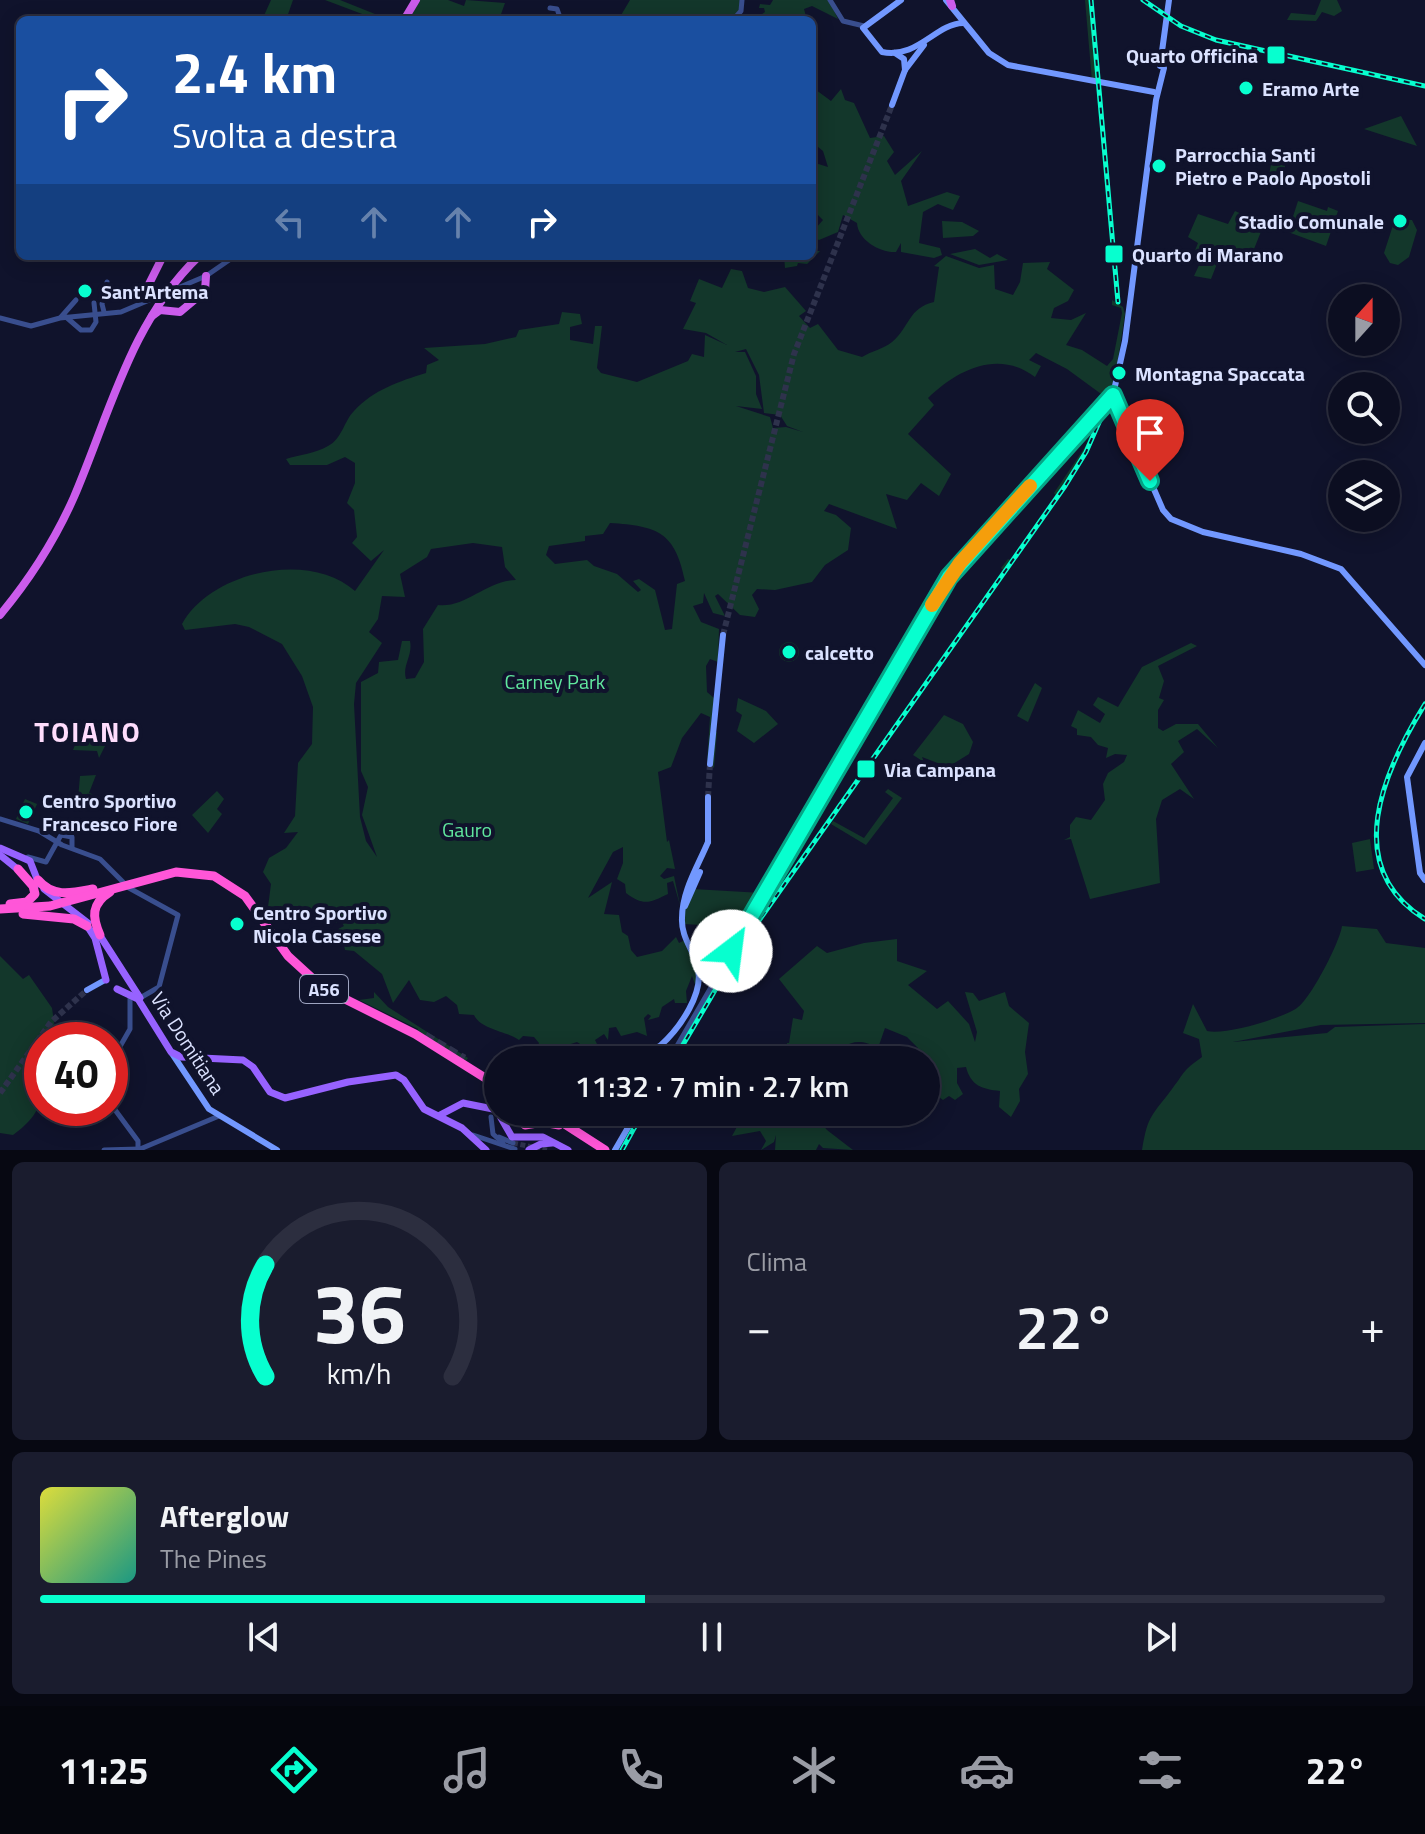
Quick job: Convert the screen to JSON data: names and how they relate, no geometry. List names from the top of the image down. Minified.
{"streets":{"highway":["A56"],"main road":["Via Domitiana"]},"districts":["TOIANO"],"parks":["Carney Park","Gauro"],"places":{"transit":["Quarto Officina","Quarto di Marano","Via Campana"],"other":["Eramo Arte","Parrocchia Santi Pietro e Paolo Apostoli","Stadio Comunale","Sant'Artema","Montagna Spaccata","calcetto","Centro Sportivo Francesco Fiore","Centro Sportivo Nicola Cassese"]},"north":"top","page":{"turn":["2.4 km","Svolta a destra"],"limit":"40","trip":"11:32 · 7 min · 2.7 km","tile":"Clima","heat":["−","22°","+"],"song":["Afterglow","The Pines"],"tabs":["11:25","22°"],"gauge":["36","km/h"]}}
